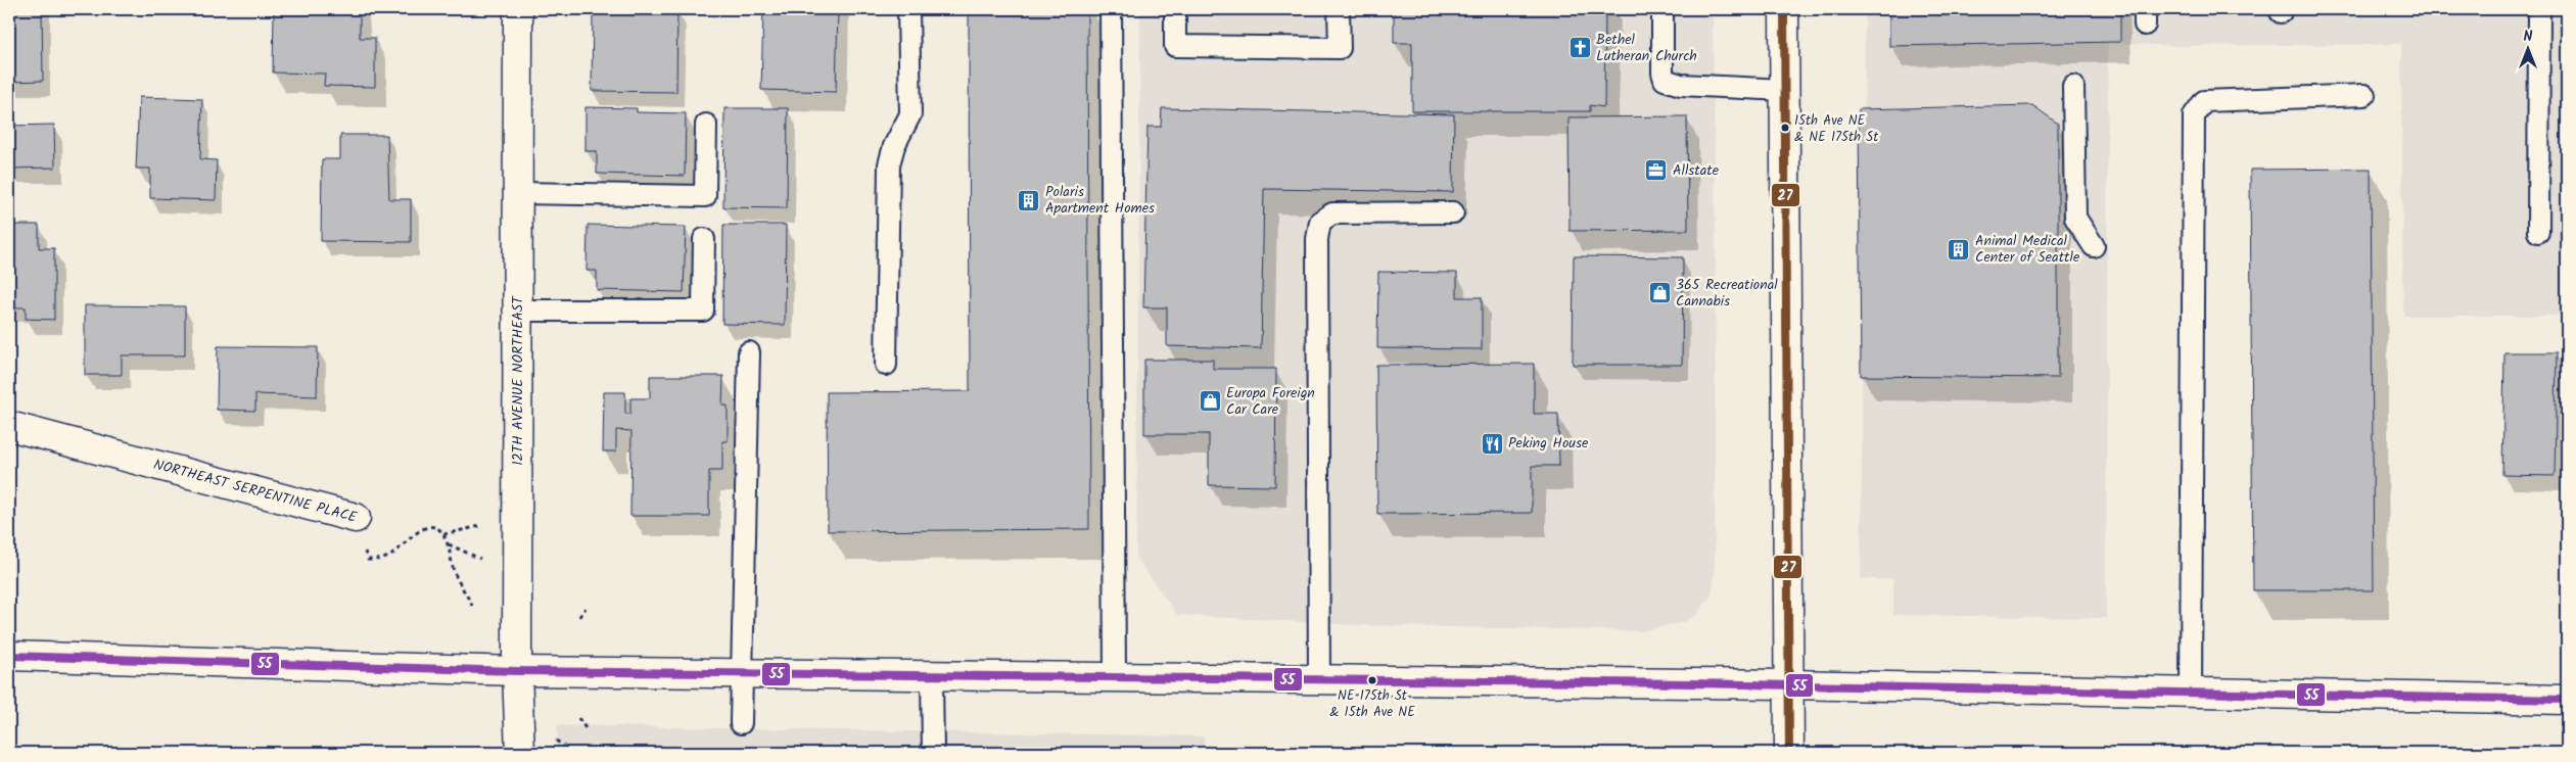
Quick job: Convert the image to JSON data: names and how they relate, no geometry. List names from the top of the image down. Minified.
{"streets":{"main road":["12TH AVENUE NORTHEAST","NORTHEAST SERPENTINE PLACE"]},"places":{"church":["Bethel Lutheran Church"],"other":["15th Ave NE & NE 175th St","NE 175th St & 15th Ave NE"],"office":["Allstate"],"building":["Polaris Apartment Homes","Animal Medical Center of Seattle"],"shop":["365 Recreational Cannabis","Europa Foreign Car Care"],"restaurant":["Peking House"]},"lines":["transit line 27","transit line 55"],"north":"top"}
